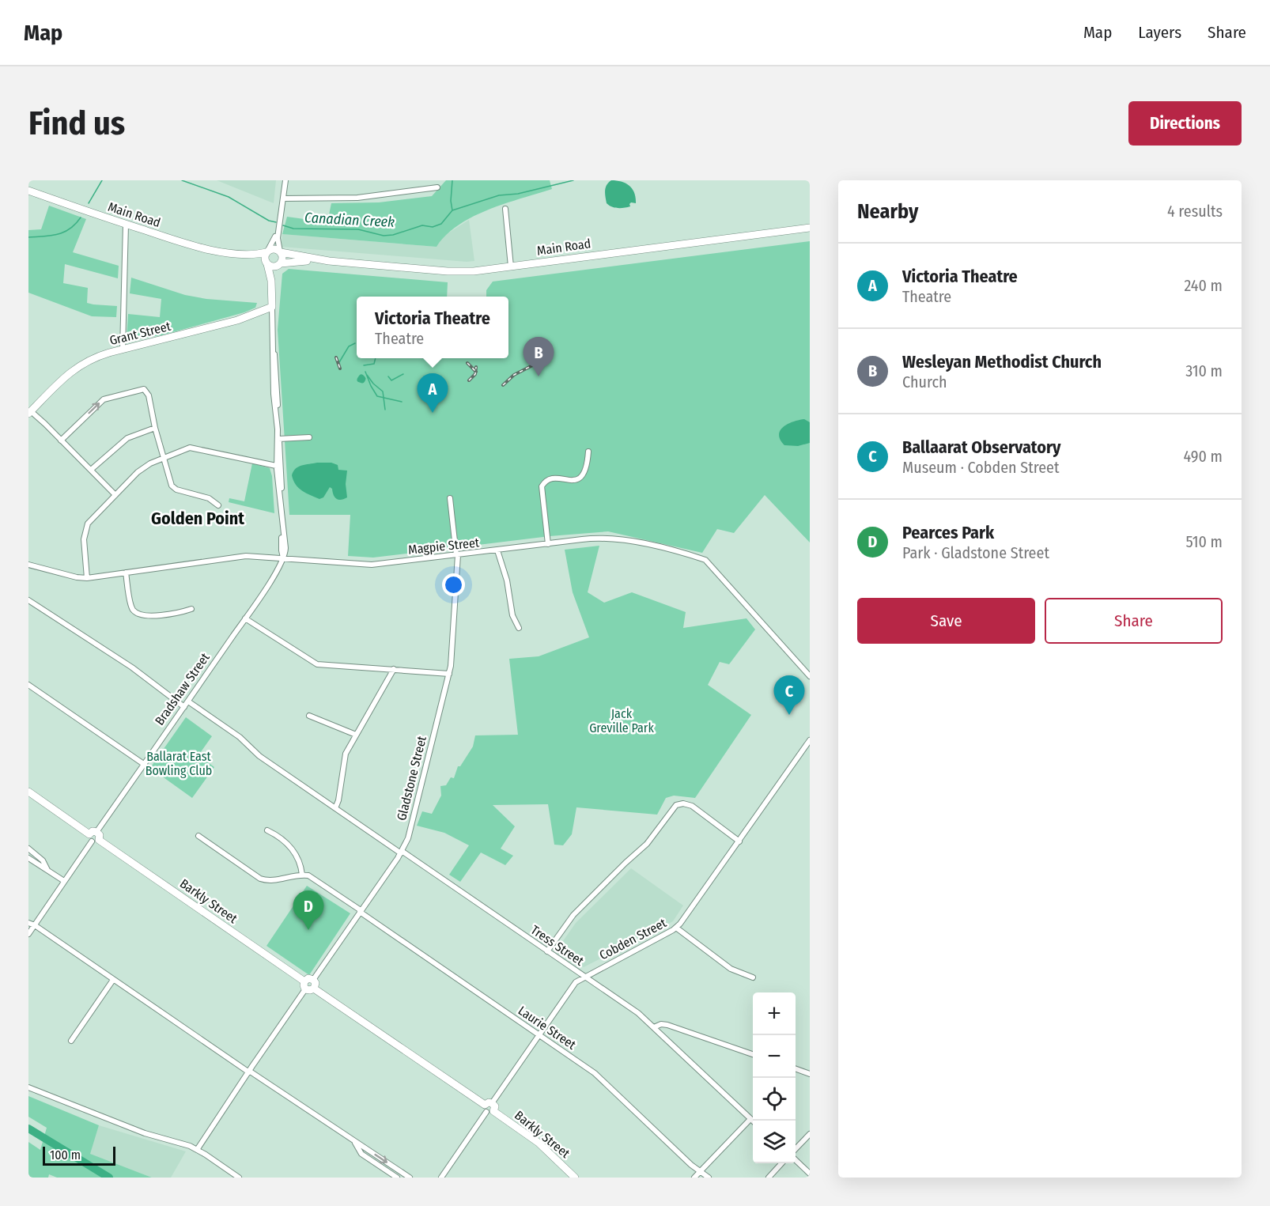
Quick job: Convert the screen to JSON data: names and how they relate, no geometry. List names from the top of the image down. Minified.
{"streets":{"main road":["Main Road","Grant Street","Barkly Street"],"street":["Magpie Street","Bradshaw Street","Gladstone Street","Cobden Street","Tress Street","Laurie Street"]},"crossings":[["Magpie Street","Bradshaw Street"],["Magpie Street","Gladstone Street"],["Bradshaw Street","Barkly Street"],["Bradshaw Street","Tress Street"],["Gladstone Street","Barkly Street"],["Gladstone Street","Tress Street"],["Gladstone Street","Laurie Street"],["Barkly Street","Cobden Street"],["Cobden Street","Tress Street"],["Cobden Street","Laurie Street"]],"districts":["Golden Point"],"water":["Canadian Creek"],"parks":["Jack Greville Park","Ballarat East Bowling Club"],"scale_bar":"100 m","page":{"header":"Map","nav":["Map","Layers","Share"],"buttons":["Directions",["Save","Share"]],"title":"Find us","heading":["Nearby","4 results"],"list":[{"mark":"A","name":"Victoria Theatre","note":"Theatre","value":"240 m"},{"mark":"B","name":"Wesleyan Methodist Church","note":"Church","value":"310 m"},{"mark":"C","name":"Ballaarat Observatory","note":"Museum · Cobden Street","value":"490 m"},{"mark":"D","name":"Pearces Park","note":"Park · Gladstone Street","value":"510 m"}],"popup":["Victoria Theatre","Theatre"],"pins":["B","A","C","D"],"map_buttons":["+","−"],"scale":"100 m"}}
